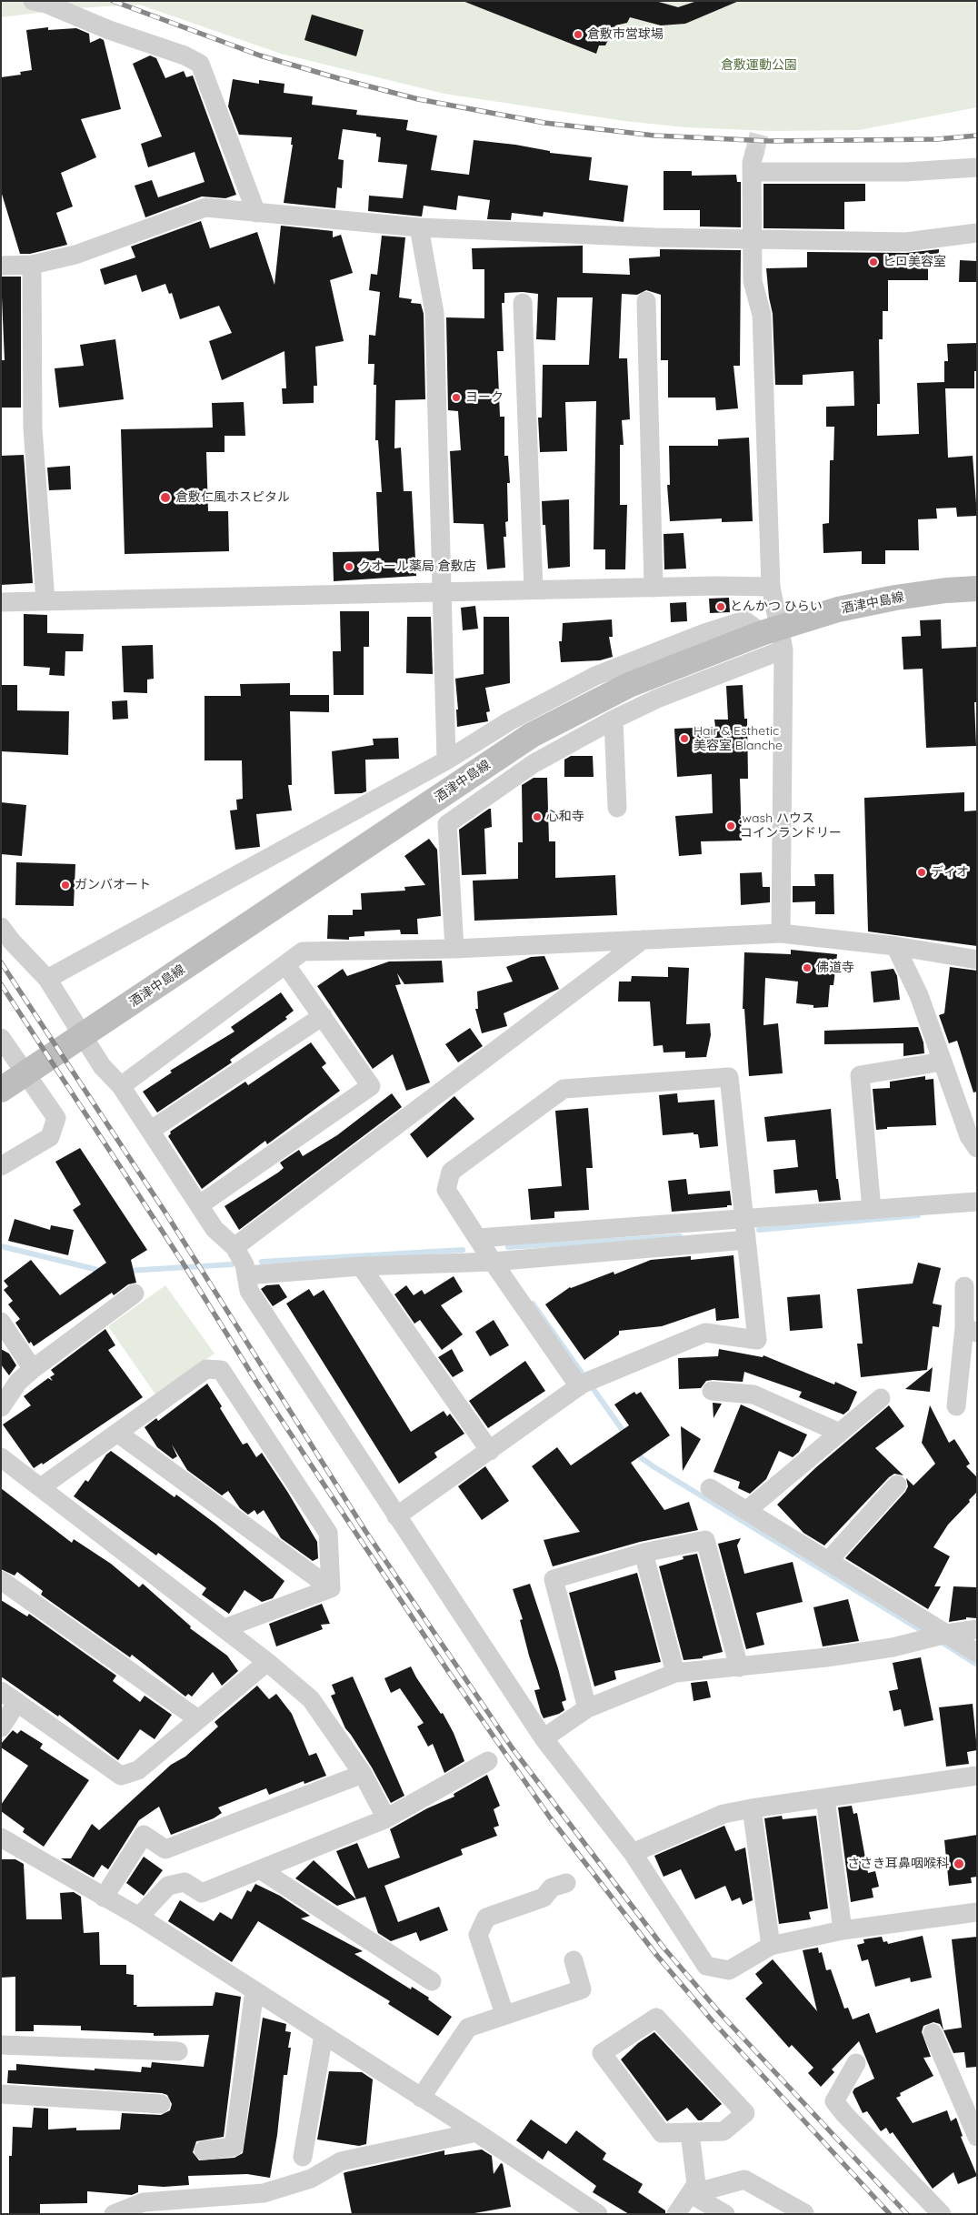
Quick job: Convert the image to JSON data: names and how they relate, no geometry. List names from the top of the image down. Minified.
{"streets":{"main road":["酒津中島線"]},"parks":["倉敷運動公園"],"places":["倉敷市営球場","ヒロ美容室","ヨーク","倉敷仁風ホスピタル","クオール薬局 倉敷店","とんかつ ひらい","Hair & Esthetic 美容室 Blanche","心和寺",".wash ハウス コインランドリー","ディオ","ガンバオート","佛道寺","ささき耳鼻咽喉科"]}
